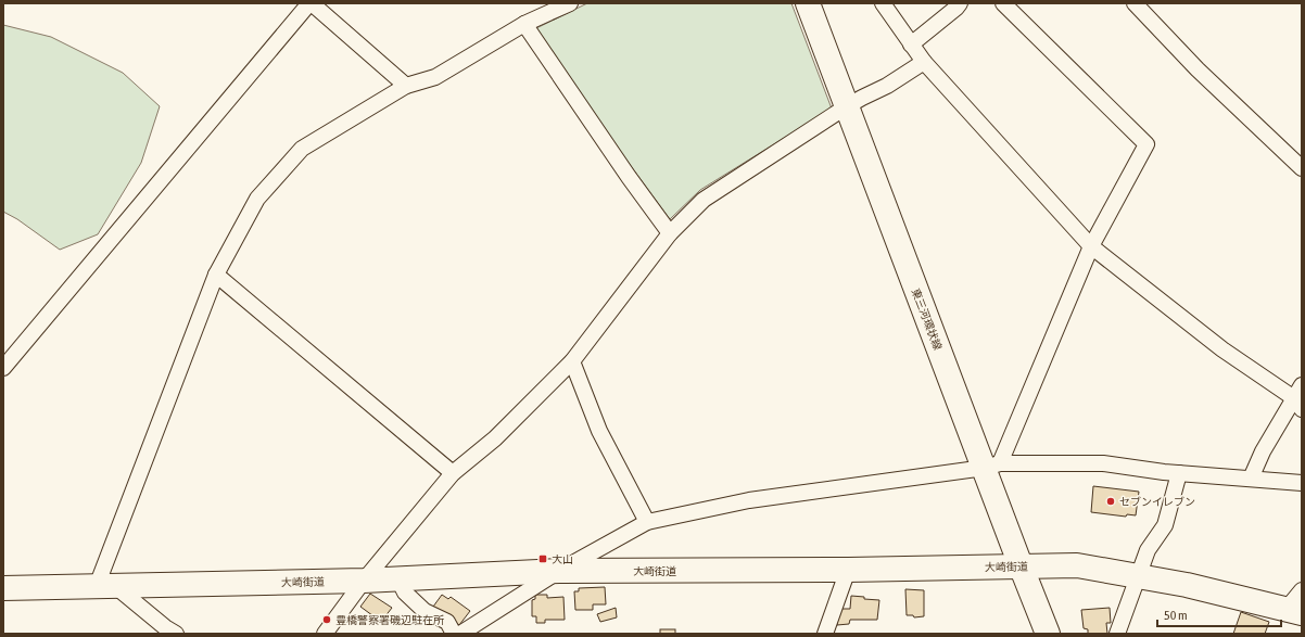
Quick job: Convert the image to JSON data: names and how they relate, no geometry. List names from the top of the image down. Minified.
{"streets":{"main road":["東三河環状線","大崎街道"]},"crossings":[["東三河環状線","大崎街道"]],"places":{"other":["セブンイレブン","豊橋警察署磯辺駐在所"],"transit":["大山"]},"scale_bar":"50 m"}
